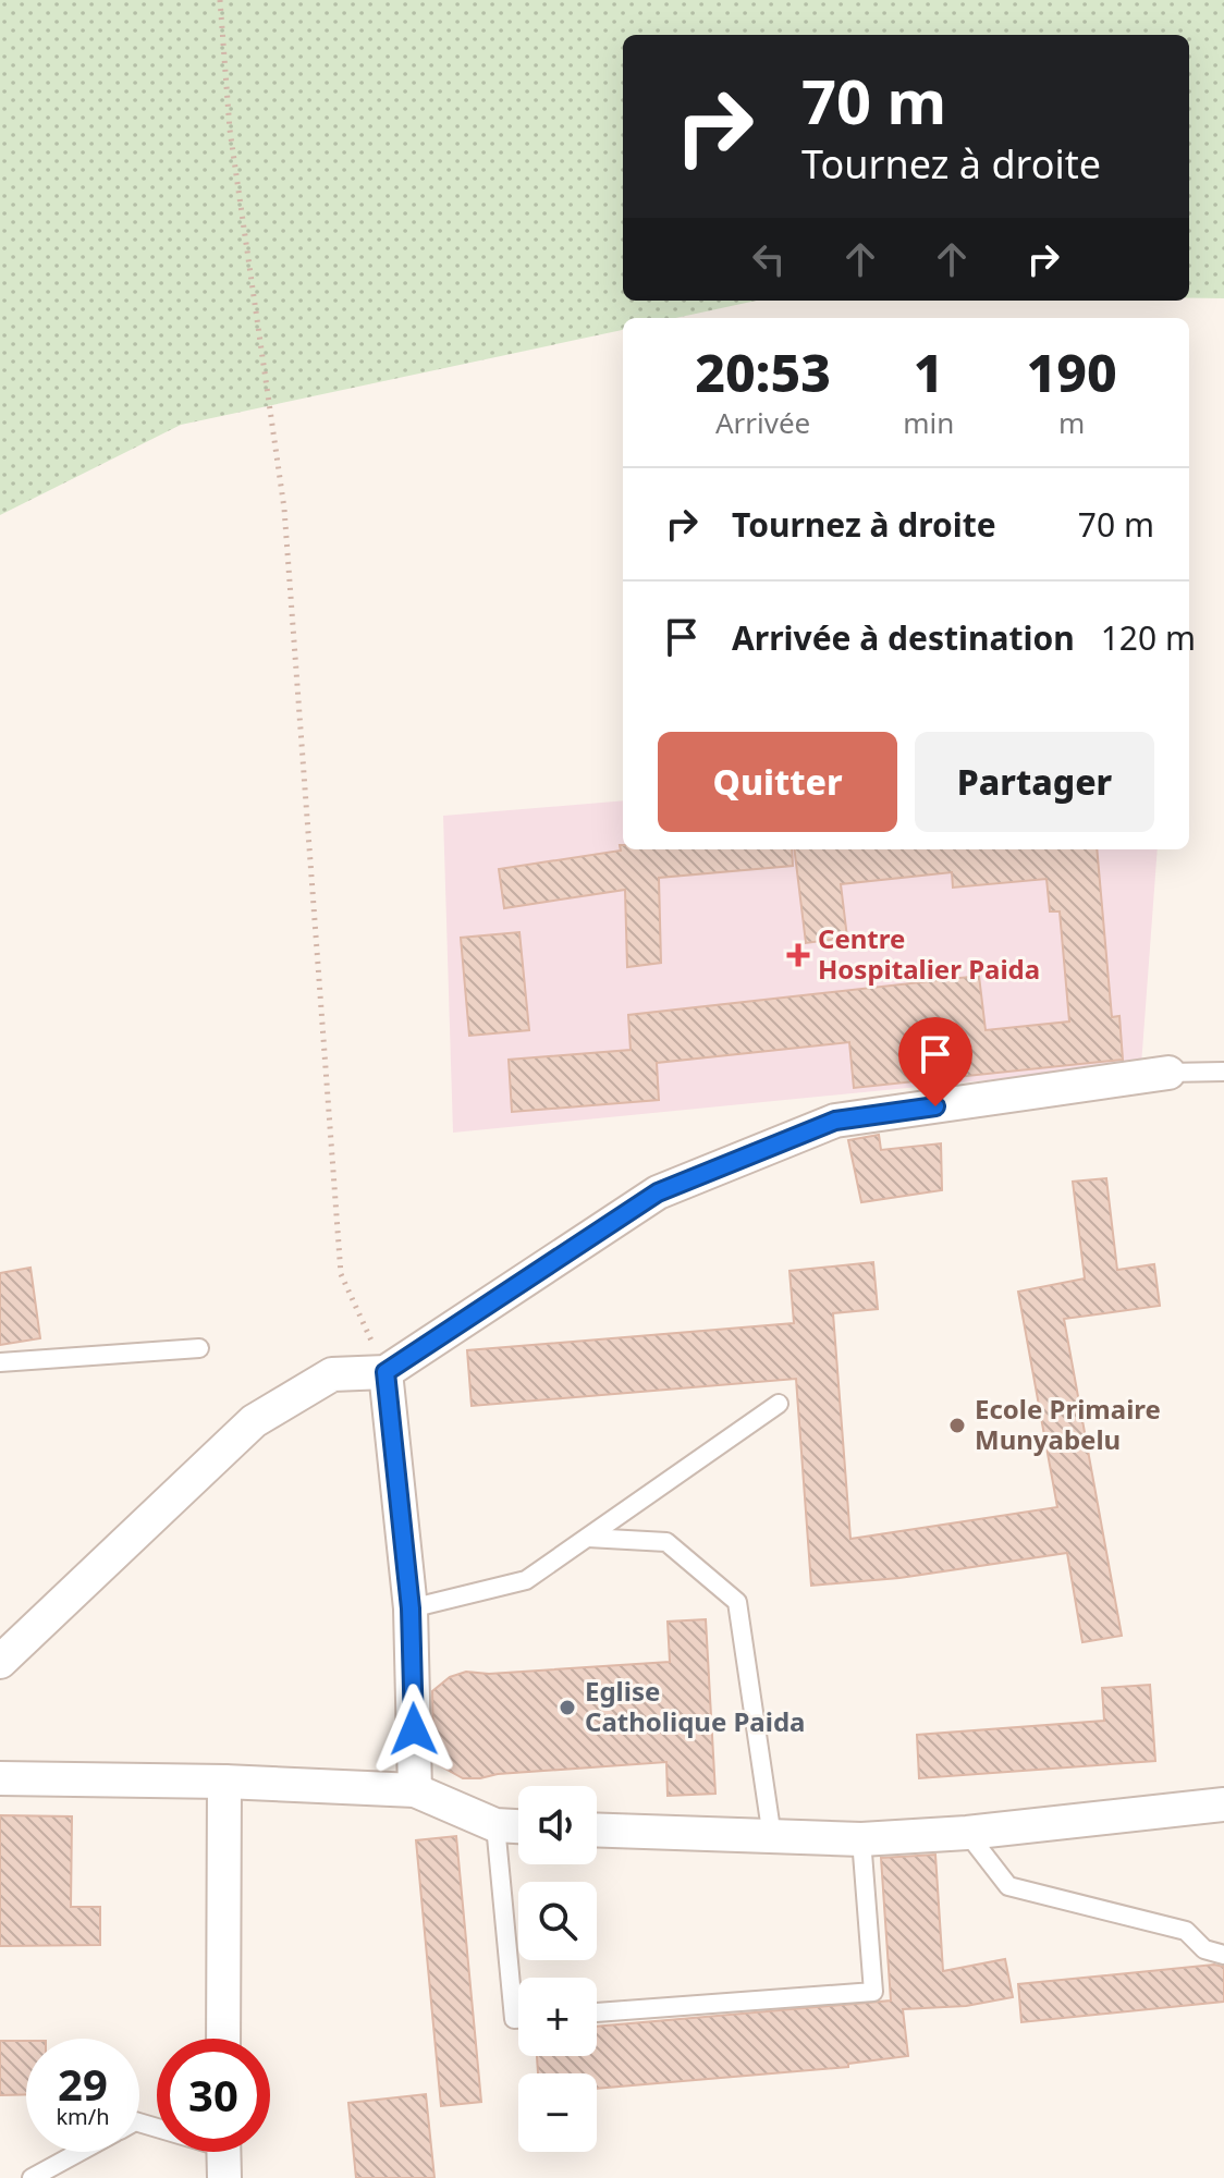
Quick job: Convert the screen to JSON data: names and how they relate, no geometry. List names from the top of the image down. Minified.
{"places":{"health":["Centre Hospitalier Paida"],"other":["Ecole Primaire Munyabelu","Eglise Catholique Paida"]},"page":{"turn":["70 m","Tournez à droite"],"eta":["20:53","Arrivée","1","min","190","m"],"list":[{"name":"Tournez à droite","value":"70 m"},{"name":"Arrivée à destination","value":"120 m"}],"buttons":["Quitter","Partager"],"map_buttons":["+","−"],"speed":"29 km/h","limit":"30"}}
